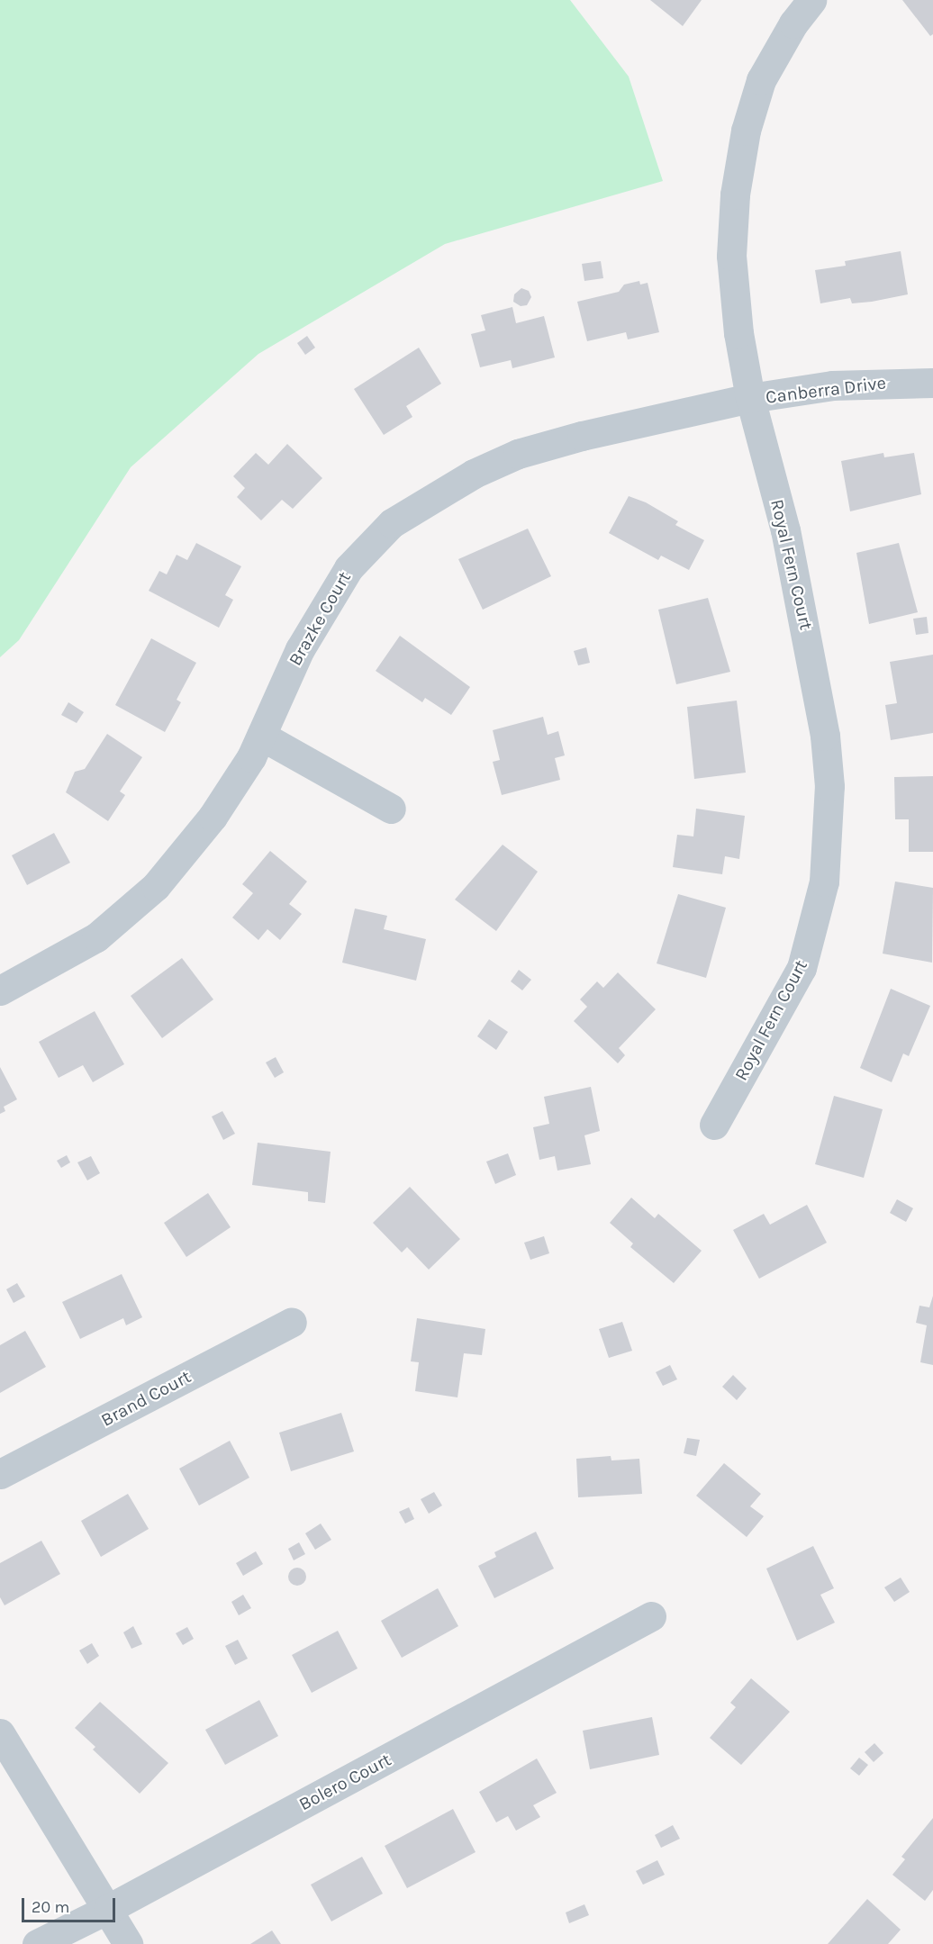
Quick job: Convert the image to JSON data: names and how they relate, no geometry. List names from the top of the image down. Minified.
{"streets":{"street":["Canberra Drive","Royal Fern Court","Brazke Court","Brand Court","Bolero Court"]},"crossings":[["Canberra Drive","Royal Fern Court"],["Canberra Drive","Brazke Court"],["Royal Fern Court","Brazke Court"]],"scale_bar":"20 m"}
